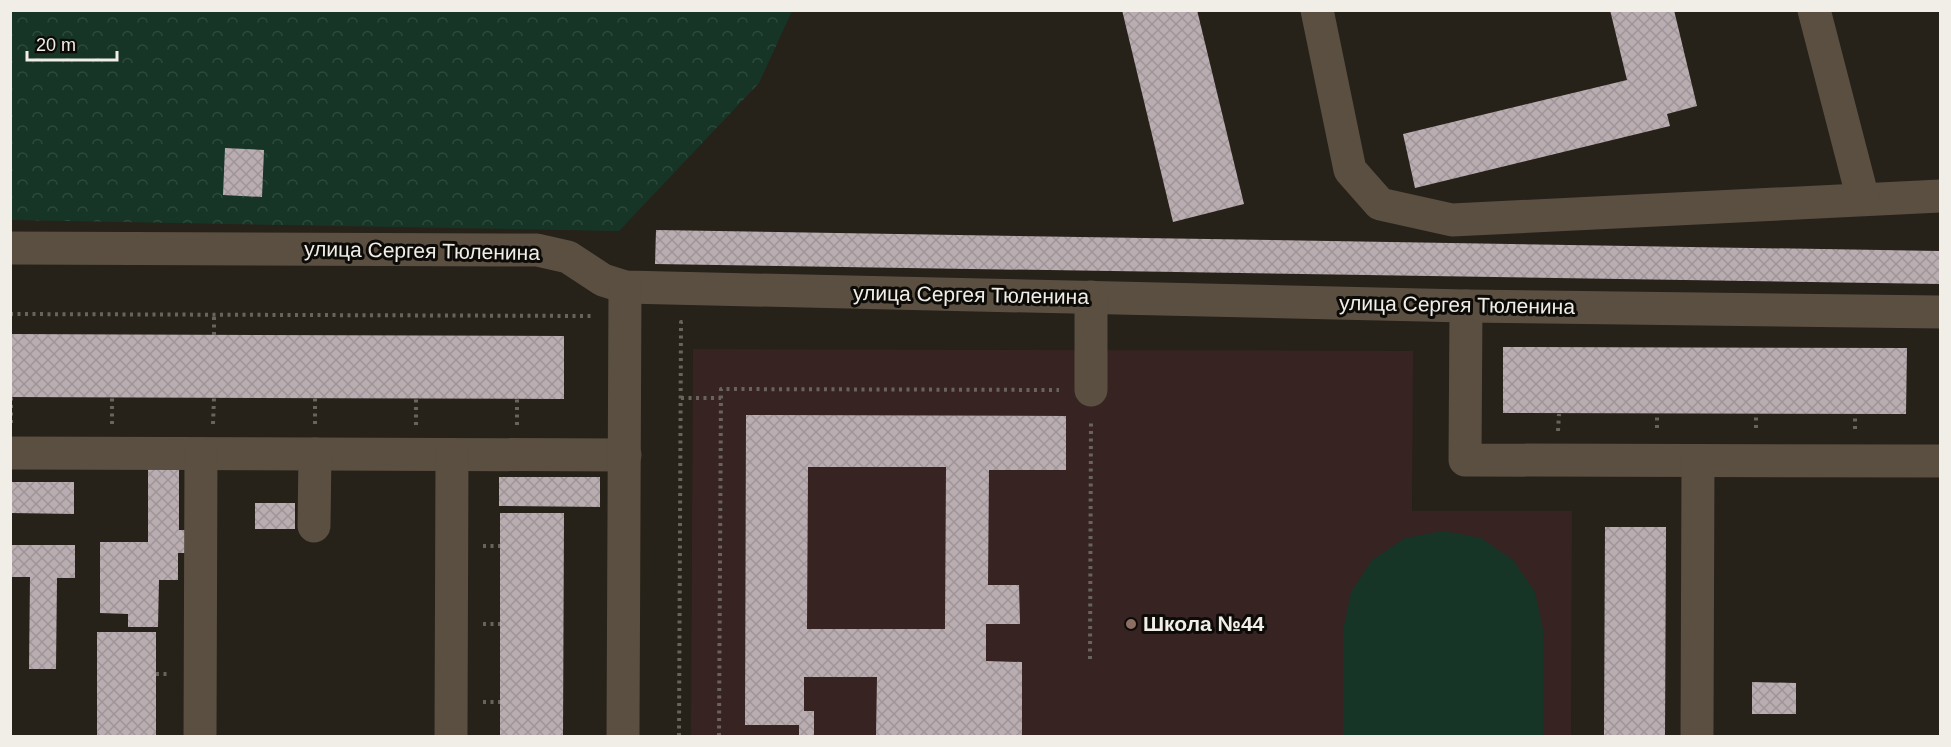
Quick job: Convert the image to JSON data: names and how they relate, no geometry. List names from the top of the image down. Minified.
{"streets":{"street":["улица Сергея Тюленина"]},"places":["Школа №44"],"scale_bar":"20 m"}
